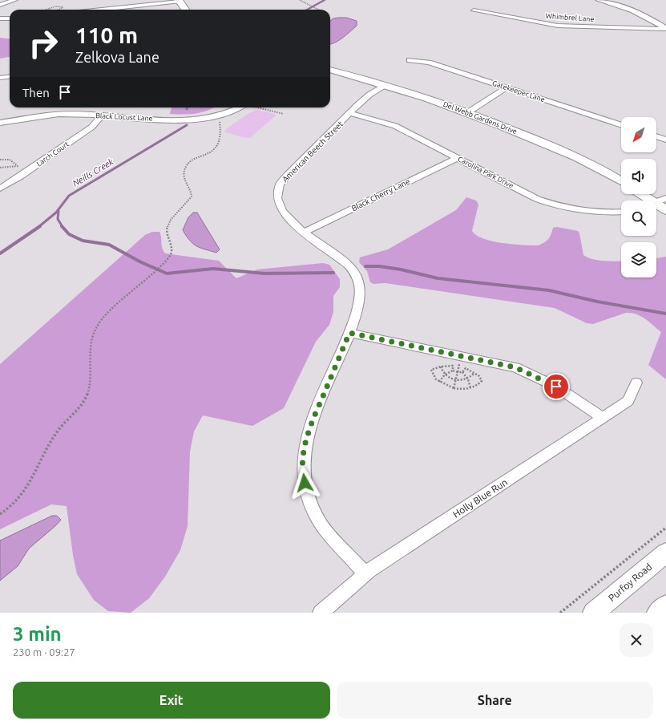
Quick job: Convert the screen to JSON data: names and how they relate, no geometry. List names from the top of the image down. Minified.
{"streets":{"street":["Whimbrel Lane","Gatekeeper Lane","Black Locust Lane","Del Webb Gardens Drive","American Beech Street","Larch Court","Carolina Park Drive","Black Cherry Lane","Holly Blue Run","Purfoy Road"]},"crossings":[["Black Locust Lane","Larch Court"],["Del Webb Gardens Drive","American Beech Street"],["American Beech Street","Carolina Park Drive"],["American Beech Street","Black Cherry Lane"],["American Beech Street","Holly Blue Run"],["Carolina Park Drive","Black Cherry Lane"]],"water":["Neills Creek"],"north":"bottom left","page":{"turn":["110 m","Zelkova Lane"],"then":"Then","heading":["3 min","230 m · 09:27"],"buttons":["Exit","Share"]}}
